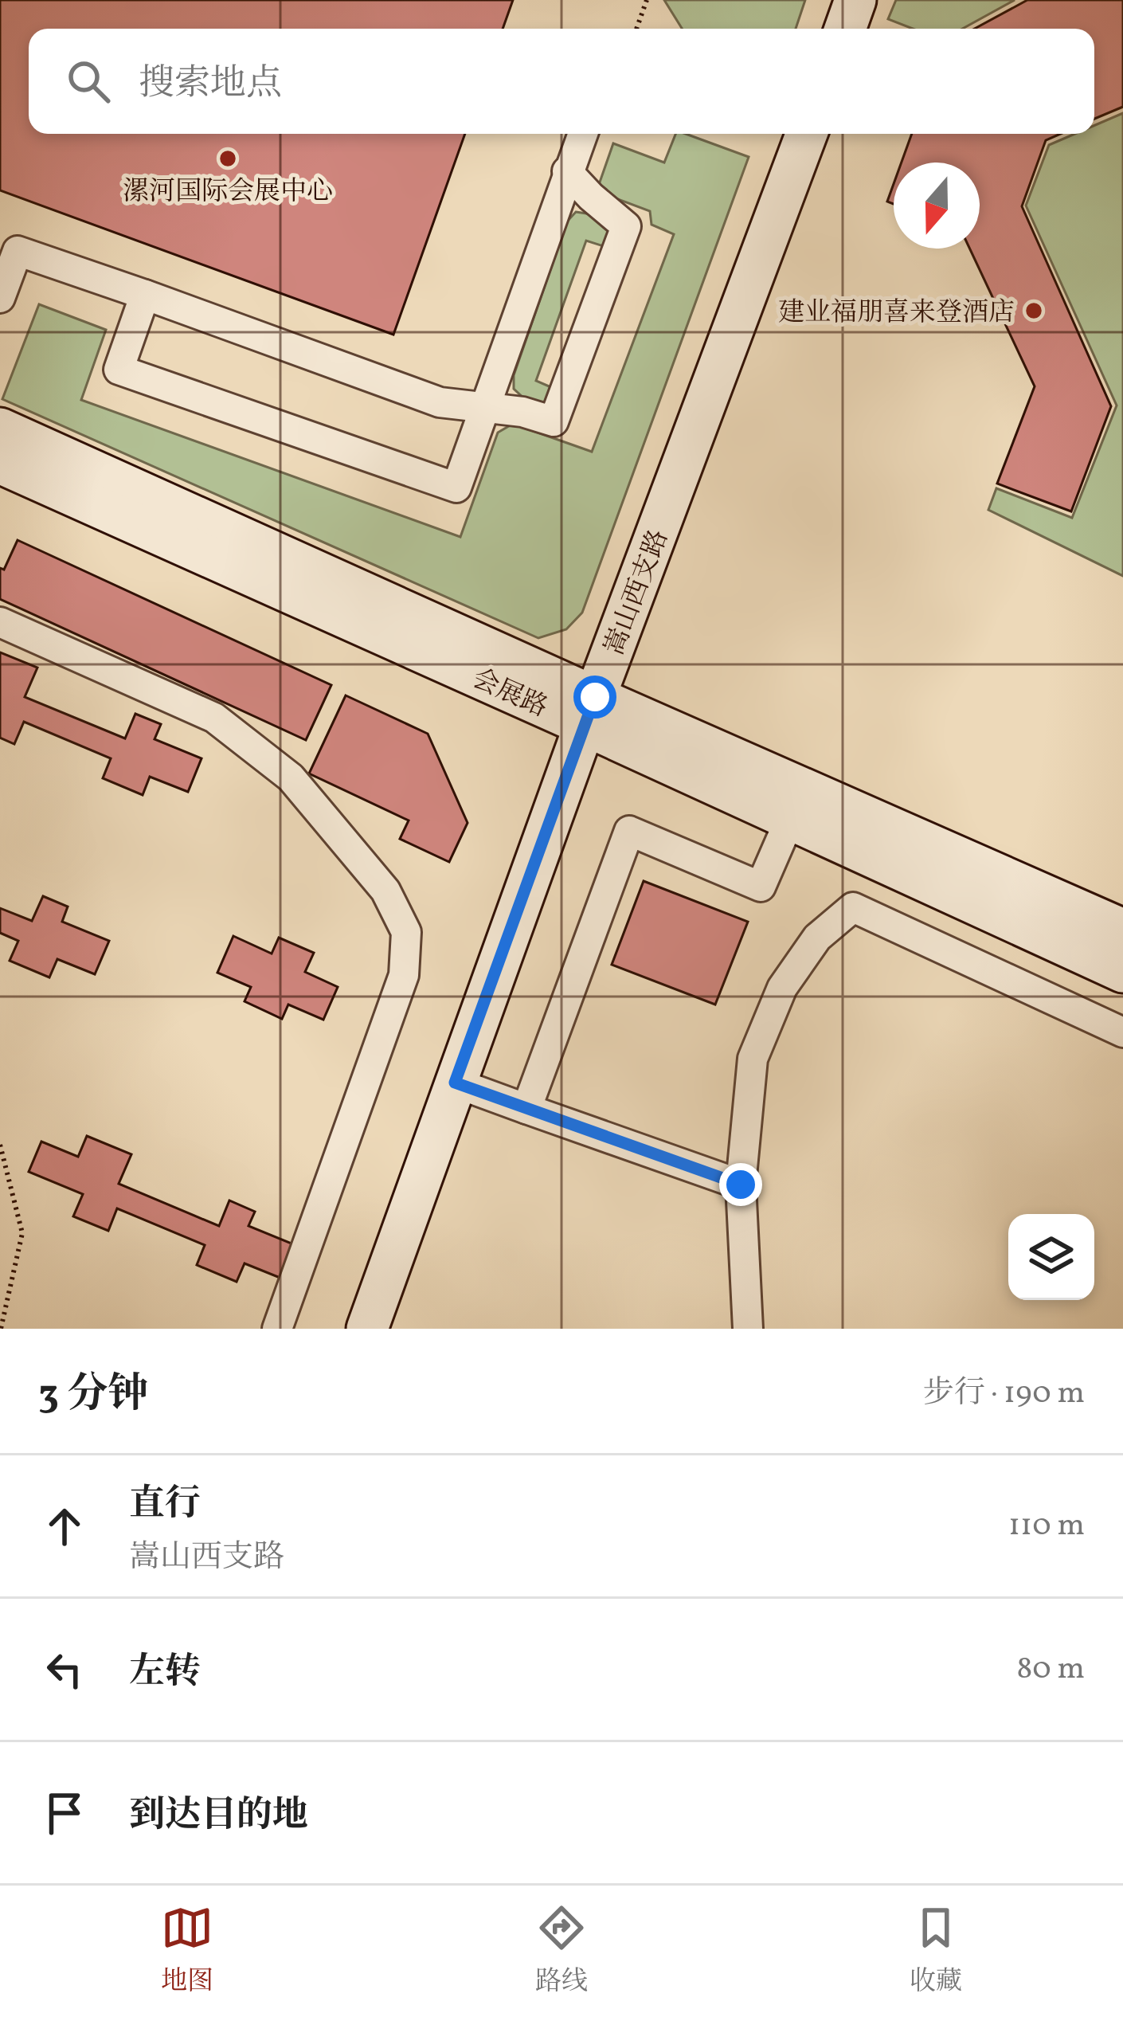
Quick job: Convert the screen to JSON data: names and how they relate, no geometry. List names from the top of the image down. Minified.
{"streets":{"street":["嵩山西支路","会展路"]},"crossings":[["嵩山西支路","会展路"]],"places":["漯河国际会展中心","建业福朋喜来登酒店"],"north":"bottom","page":{"search":"搜索地点","heading":["3 分钟","步行 · 190 m"],"list":[["直行","嵩山西支路","110 m"],["左转","80 m"],"到达目的地"],"nav":["地图","路线","收藏"]}}
